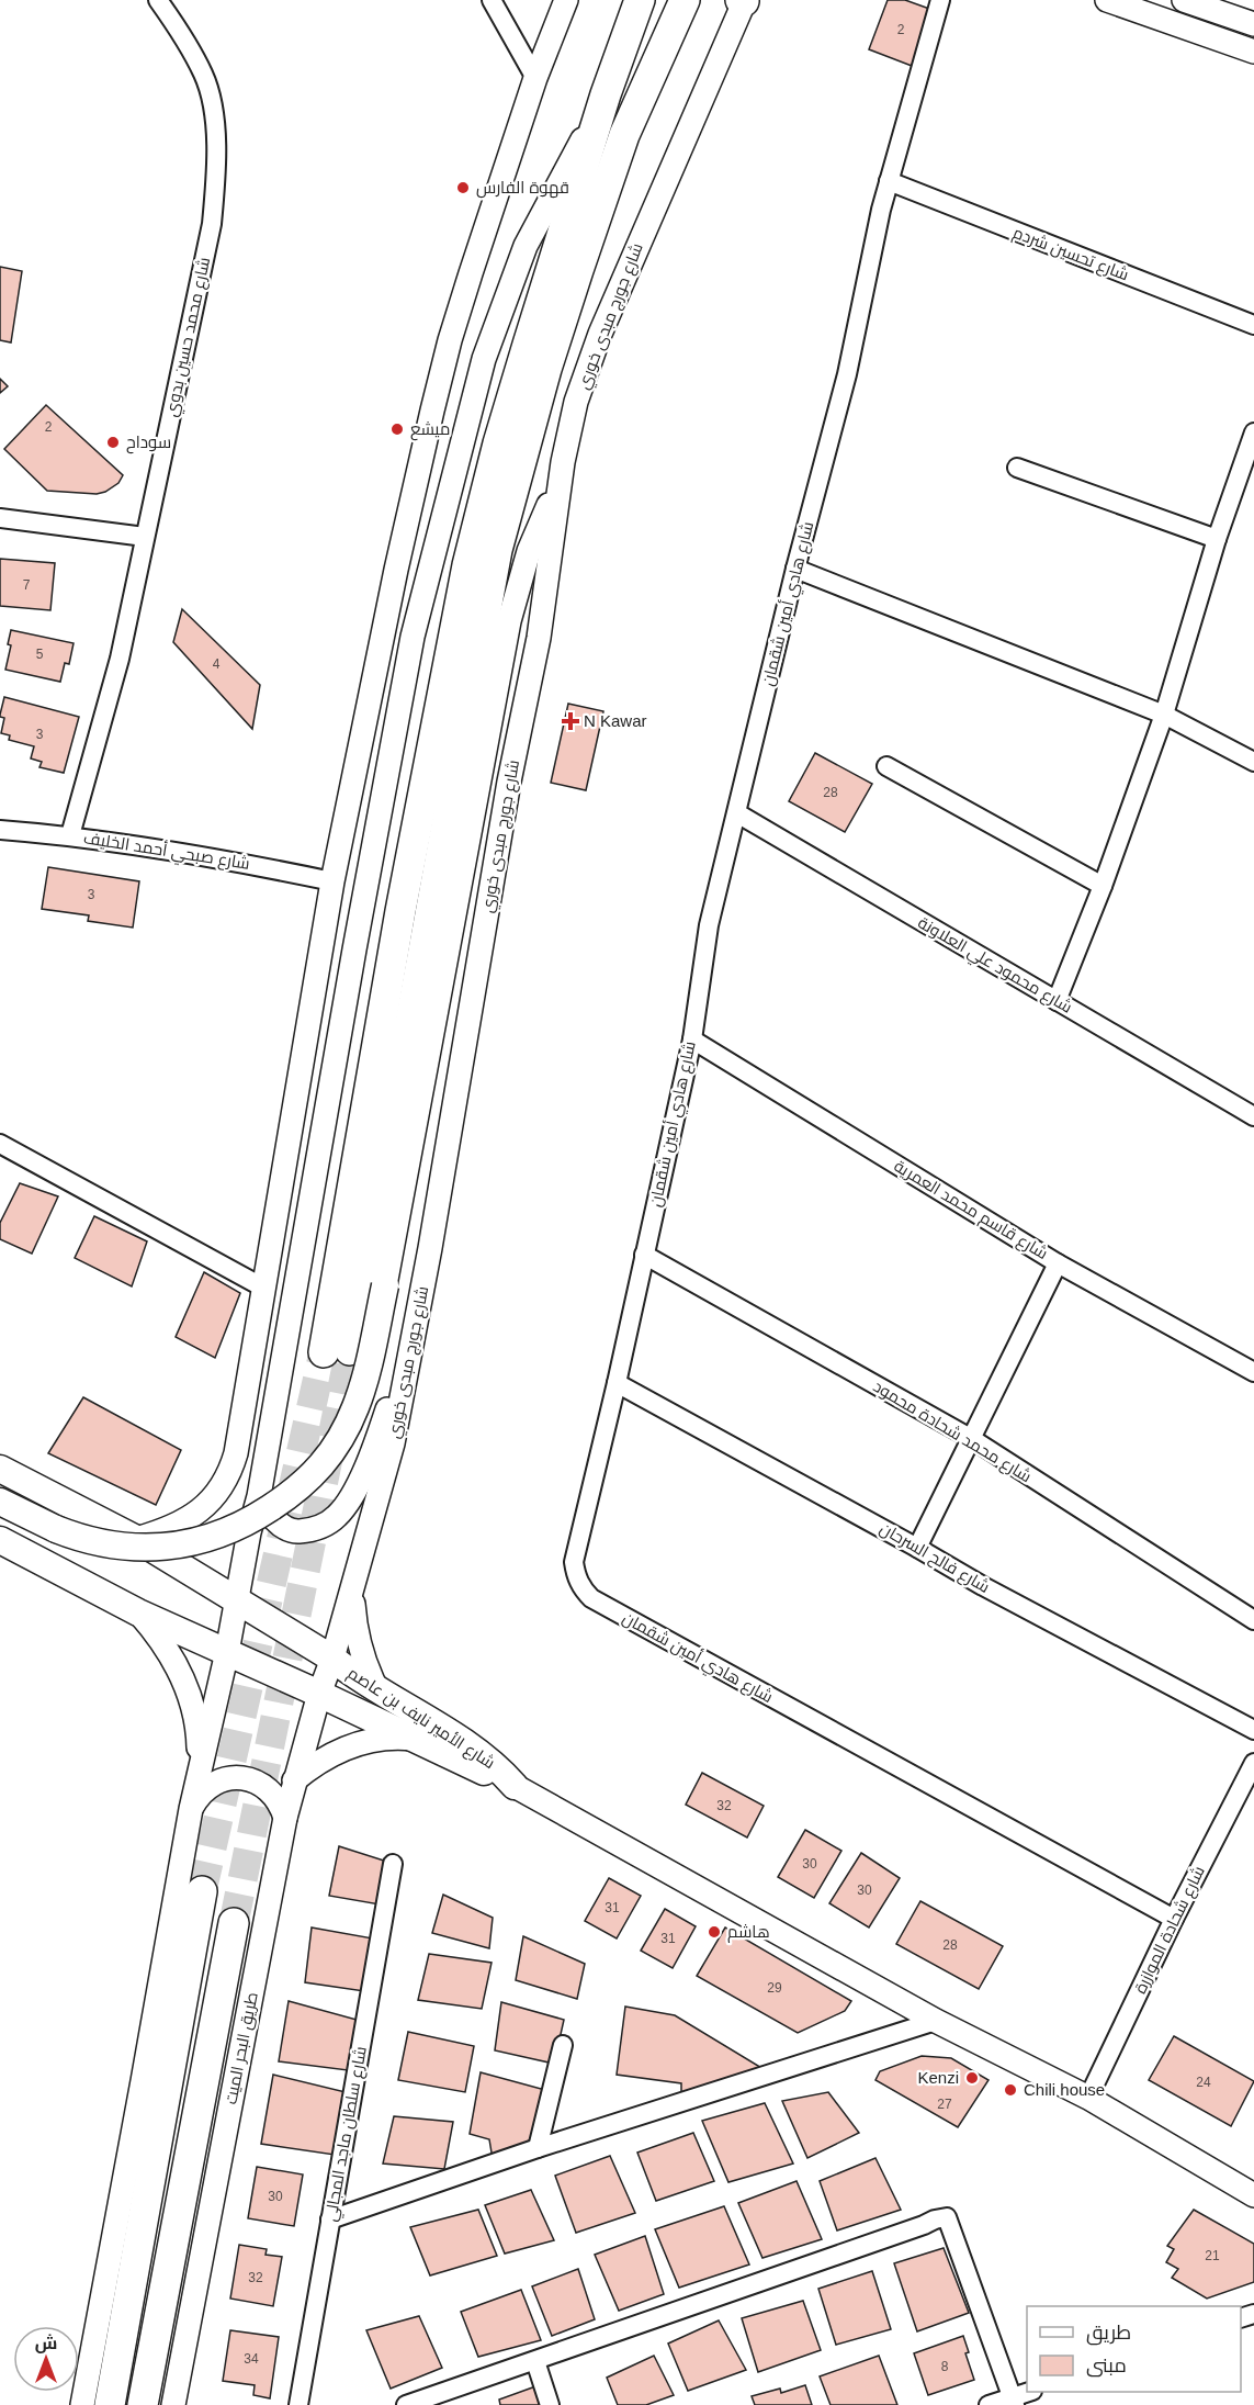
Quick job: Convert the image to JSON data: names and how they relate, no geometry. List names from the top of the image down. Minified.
{"streets":{"main road":["شارع الأمير نايف بن عاصم","طريق البحر الميت"],"street":["شارع تحسين شردم","شارع جورج مبدى خوري","شارع محمد حسين بدوي","شارع هادي أمين شقمان","شارع صبحي أحمد الخليف","شارع محمود علي العلاونة","شارع قاسم محمد العمرية","شارع محمد شحادة محمود","شارع فالح السرحان","شارع شحادة الموازرة","شارع سلطان ماجد المجالي"]},"crossings":[["شارع تحسين شردم","شارع هادي أمين شقمان"],["شارع جورج مبدى خوري","شارع الأمير نايف بن عاصم"],["شارع جورج مبدى خوري","طريق البحر الميت"],["شارع محمد حسين بدوي","شارع صبحي أحمد الخليف"],["شارع هادي أمين شقمان","شارع محمود علي العلاونة"],["شارع هادي أمين شقمان","شارع قاسم محمد العمرية"],["شارع هادي أمين شقمان","شارع محمد شحادة محمود"],["شارع هادي أمين شقمان","شارع فالح السرحان"],["شارع هادي أمين شقمان","شارع شحادة الموازرة"],["شارع الأمير نايف بن عاصم","طريق البحر الميت"]],"places":{"other":["قهوة الفارس","ميشع","سوداح","هاشم","Kenzi","Chili house"],"health":["N Kawar"]},"house_numbers":["2","2","7","5","4","3","28","3","32","30","30","31","31","28","29","24","27","30","21","32","34","8"],"legend":["طريق","مبنى"],"north":"top"}
